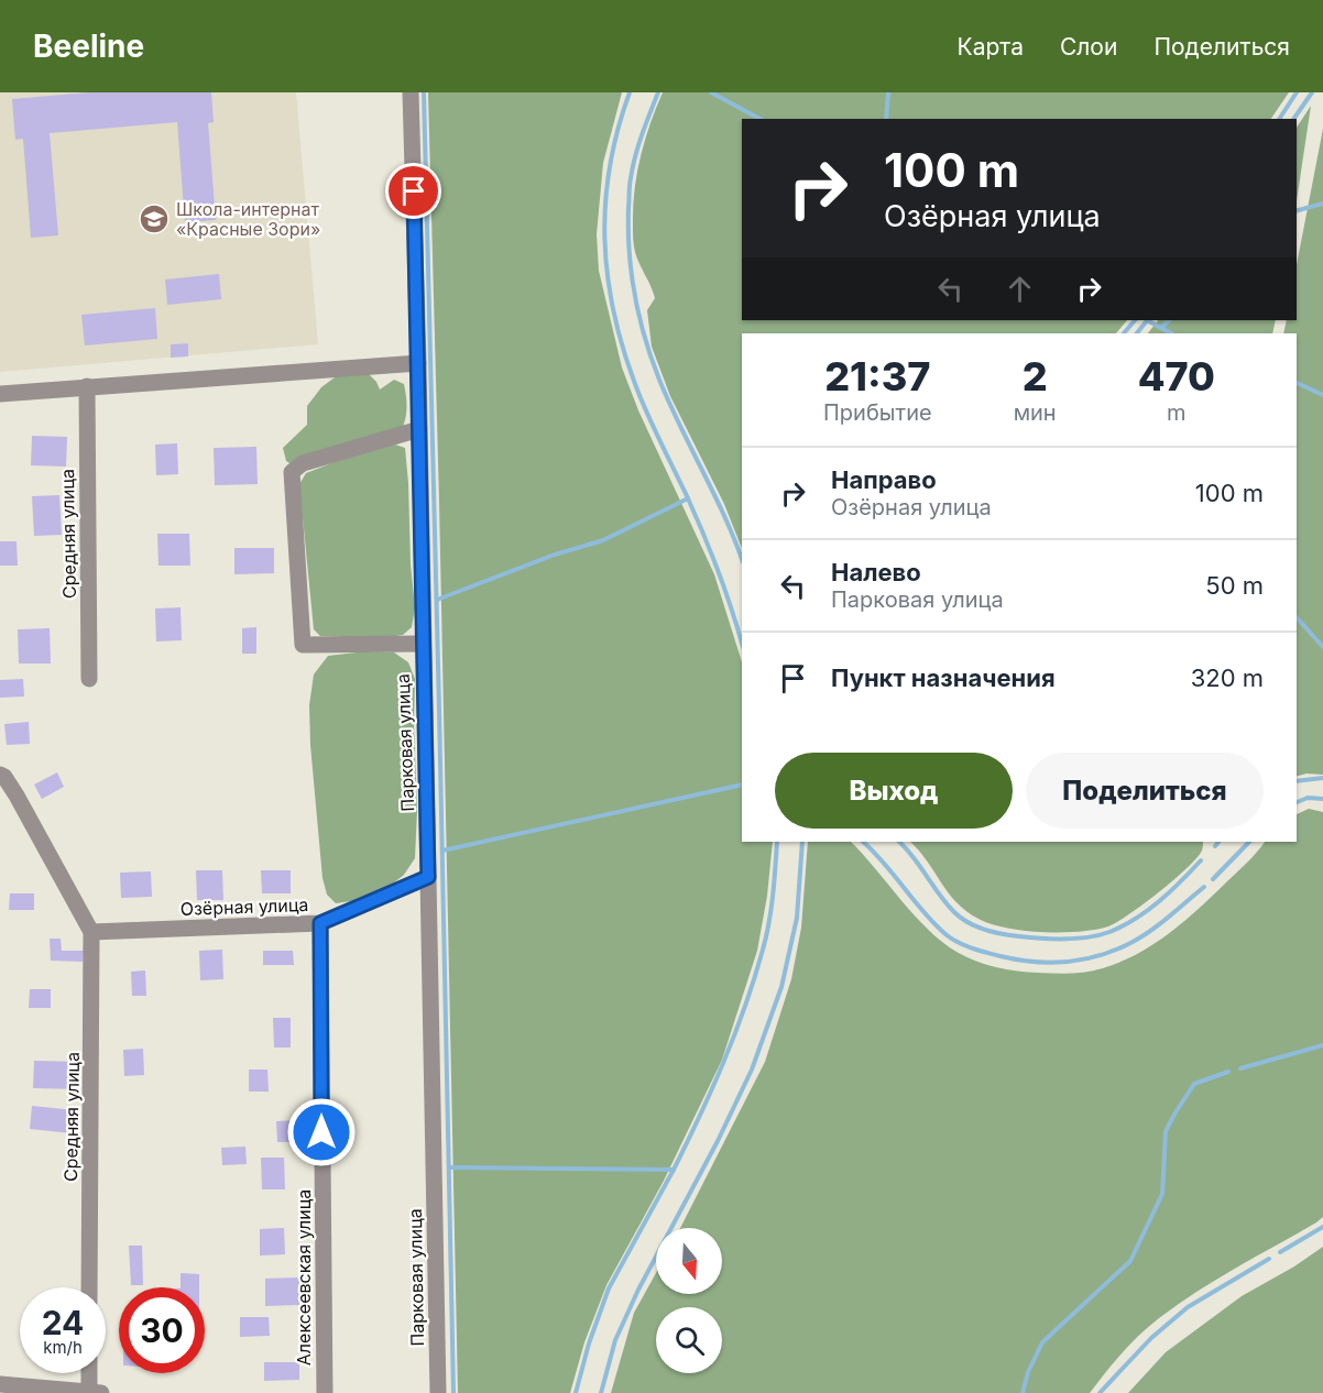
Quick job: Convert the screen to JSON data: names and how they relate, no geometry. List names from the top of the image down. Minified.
{"streets":{"street":["Средняя улица","Парковая улица","Озёрная улица","Алексеевская улица"]},"crossings":[["Средняя улица","Озёрная улица"],["Парковая улица","Озёрная улица"],["Озёрная улица","Алексеевская улица"]],"places":{"school or university":["Школа-интернат «Красные Зори»"]},"north":"bottom","page":{"header":"Beeline","nav":["Карта","Слои","Поделиться"],"turn":["100 m","Озёрная улица"],"eta":["21:37","Прибытие","2","мин","470","m"],"list":[{"name":"Направо","note":"Озёрная улица","value":"100 m"},{"name":"Налево","note":"Парковая улица","value":"50 m"},{"name":"Пункт назначения","value":"320 m"}],"buttons":["Выход","Поделиться"],"speed":"24 km/h","limit":"30"}}
